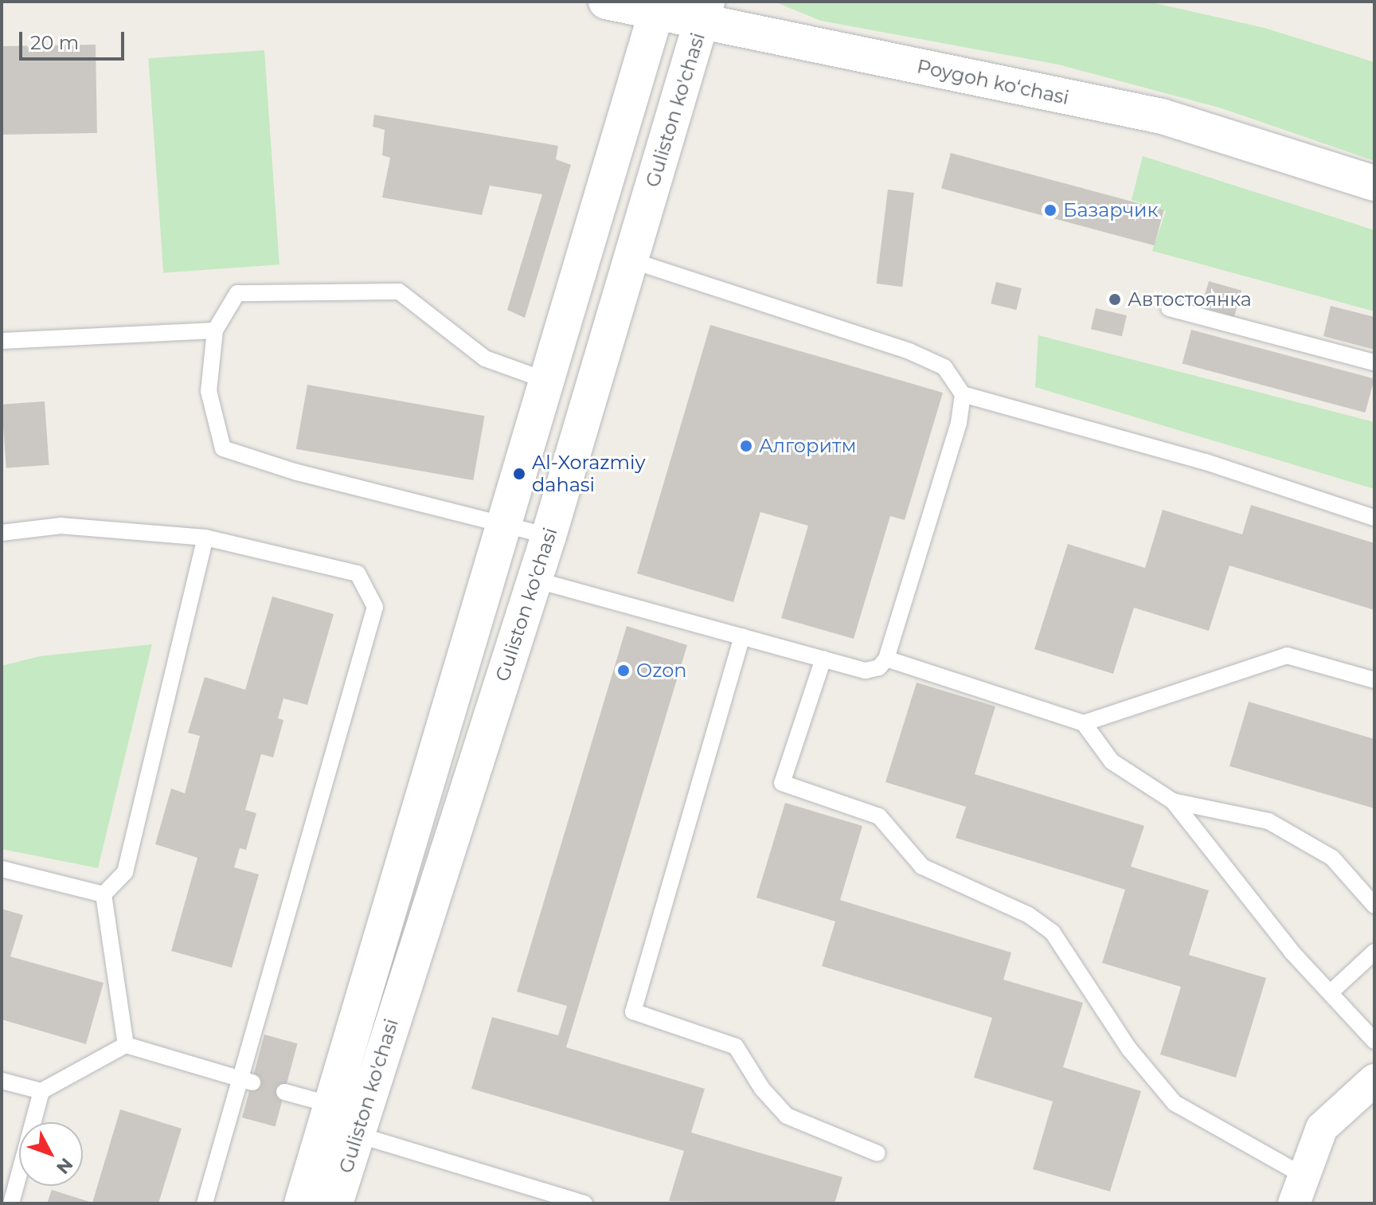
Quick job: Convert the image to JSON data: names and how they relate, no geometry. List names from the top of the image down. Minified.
{"streets":{"main road":["Poygoh koʻchasi","Guliston ko'chasi"]},"crossings":[["Poygoh koʻchasi","Guliston ko'chasi"]],"places":["Базарчик","Автостоянка","Алгоритм","Al-Xorazmiy dahasi","Ozon"],"scale_bar":"20 m","north":"bottom right"}
